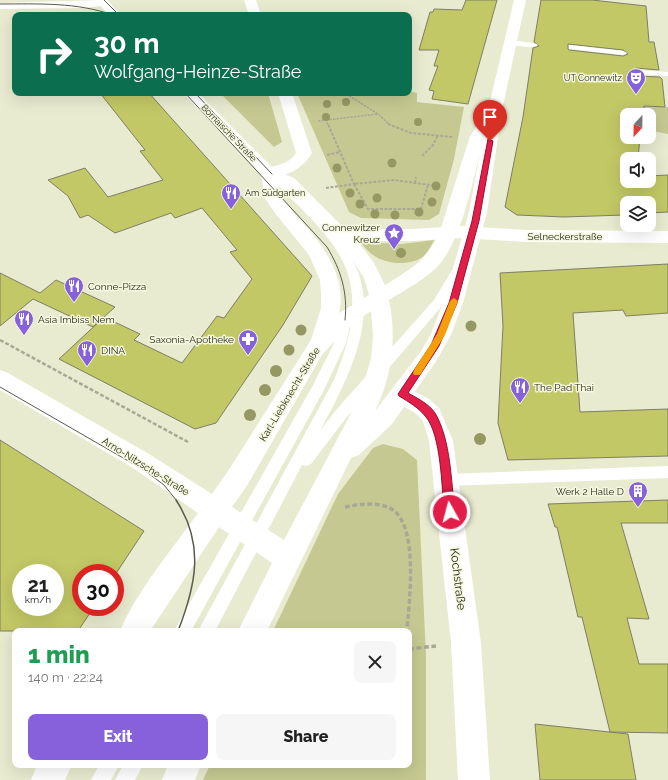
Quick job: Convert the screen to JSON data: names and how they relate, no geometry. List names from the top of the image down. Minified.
{"streets":{"main road":["Bornaische Straße","Selneckerstraße","Karl-Liebknecht-Straße","Arno-Nitzsche-Straße","Kochstraße"]},"crossings":[["Bornaische Straße","Selneckerstraße"],["Bornaische Straße","Karl-Liebknecht-Straße"],["Selneckerstraße","Karl-Liebknecht-Straße"],["Karl-Liebknecht-Straße","Arno-Nitzsche-Straße"]],"places":{"theatre":["UT Connewitz"],"restaurant":["Am Südgarten","Conne-Pizza","Asia Imbiss Nem","DINA","The Pad Thai"],"place":["Connewitzer Kreuz"],"pharmacy":["Saxonia-Apotheke"],"building":["Werk 2 Halle D"]},"north":"bottom","page":{"turn":["30 m","Wolfgang-Heinze-Straße"],"speed":"21 km/h","limit":"30","heading":["1 min","140 m · 22:24"],"buttons":["Exit","Share"]}}
